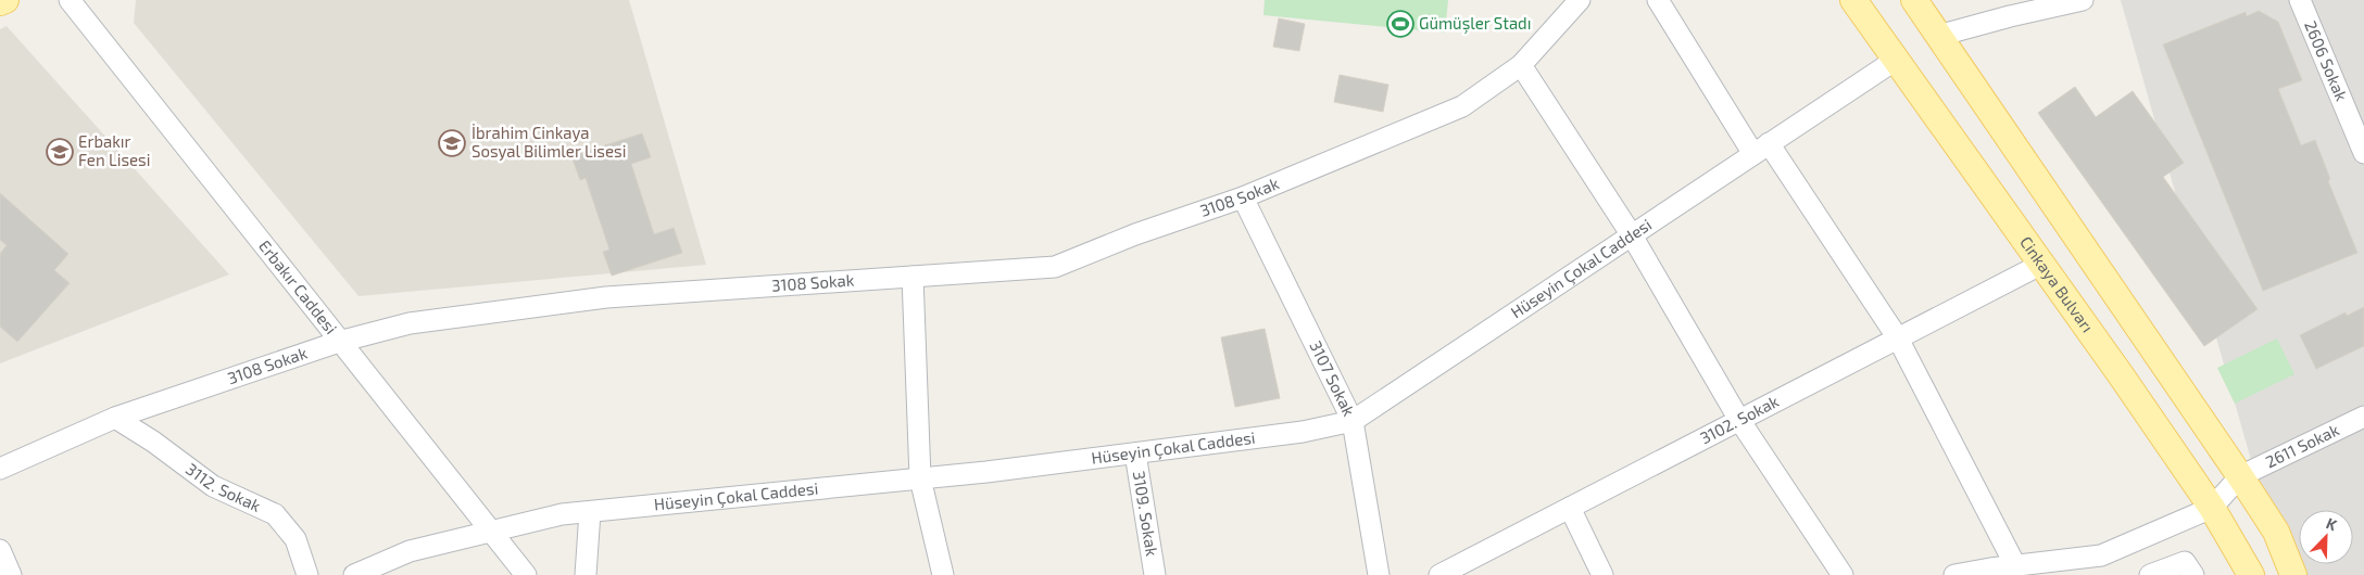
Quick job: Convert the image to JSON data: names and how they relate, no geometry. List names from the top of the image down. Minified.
{"streets":{"main road":["Cinkaya Bulvarı"],"street":["2606 Sokak","3108 Sokak","Hüseyin Çokal Caddesi","Erbakır Caddesi","3107 Sokak","3102. Sokak","2611 Sokak","3112. Sokak","3109. Sokak"]},"crossings":[["3108 Sokak","Erbakır Caddesi"],["3108 Sokak","3107 Sokak"],["3108 Sokak","3112. Sokak"],["Hüseyin Çokal Caddesi","Cinkaya Bulvarı"],["Hüseyin Çokal Caddesi","Erbakır Caddesi"],["Hüseyin Çokal Caddesi","3107 Sokak"],["Hüseyin Çokal Caddesi","3109. Sokak"],["Cinkaya Bulvarı","3102. Sokak"]],"places":{"sports":["Gümüşler Stadı"],"school or university":["İbrahim Cinkaya Sosyal Bilimler Lisesi","Erbakır Fen Lisesi"]},"north":"top right"}
